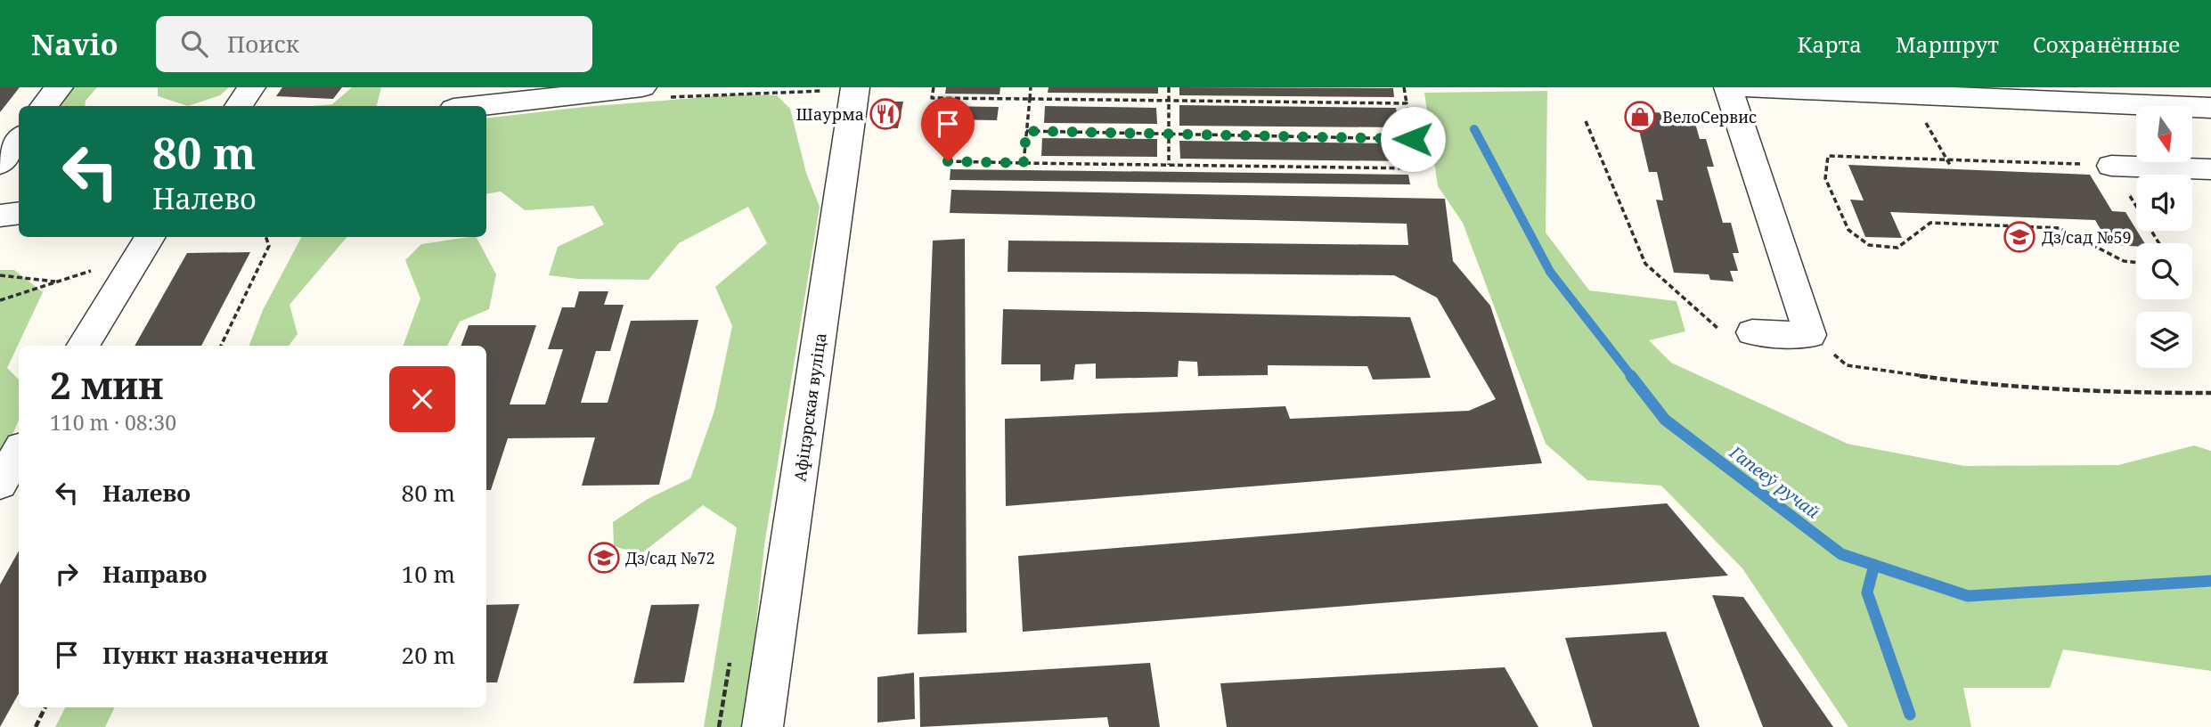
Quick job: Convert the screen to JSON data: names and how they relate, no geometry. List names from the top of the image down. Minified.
{"streets":{"street":["Афіцэрская вуліца"]},"water":["Гапееў ручай"],"places":{"restaurant":["Шаурма"],"shop":["ВелоСервис"],"school or university":["Дз/сад №59","Дз/сад №72"]},"north":"bottom","page":{"header":"Navio","search":"Поиск","nav":["Карта","Маршрут","Сохранённые"],"turn":["80 m","Налево"],"heading":["2 мин","110 m · 08:30"],"list":[{"name":"Налево","value":"80 m"},{"name":"Направо","value":"10 m"},{"name":"Пункт назначения","value":"20 m"}]}}
